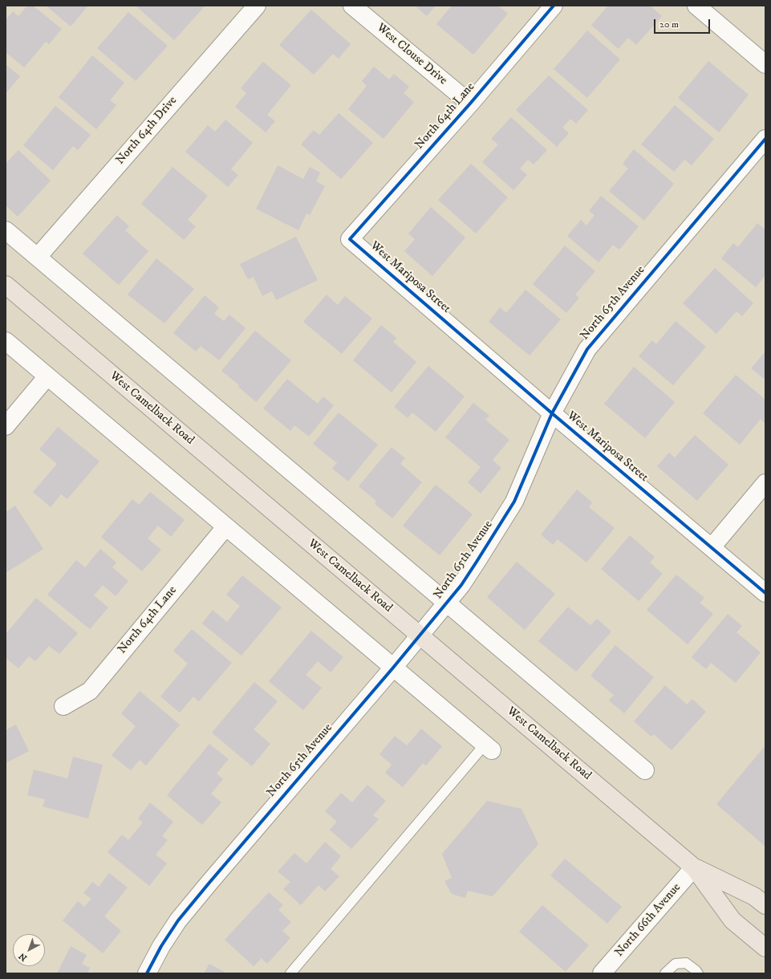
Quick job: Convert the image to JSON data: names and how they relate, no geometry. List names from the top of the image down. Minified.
{"streets":{"main road":["West Camelback Road"],"street":["West Clouse Drive","North 64th Lane","North 64th Drive","West Mariposa Street","North 65th Avenue","North 66th Avenue"]},"crossings":[["West Clouse Drive","North 64th Lane"],["North 64th Lane","West Mariposa Street"],["West Mariposa Street","North 65th Avenue"],["North 65th Avenue","West Camelback Road"],["West Camelback Road","North 66th Avenue"]],"scale_bar":"20 m","north":"bottom left"}
